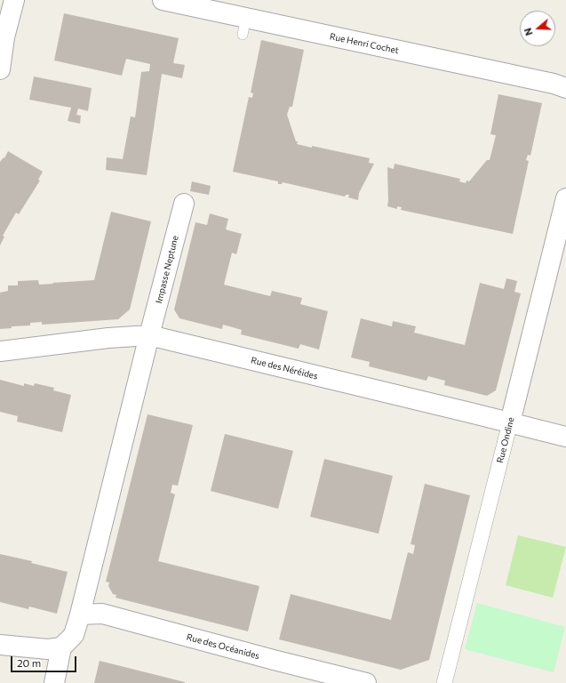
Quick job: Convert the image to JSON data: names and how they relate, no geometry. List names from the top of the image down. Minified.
{"streets":{"street":["Rue Henri Cochet","Impasse Neptune","Rue des Néréides","Rue Ondine","Rue des Océanides"]},"crossings":[["Impasse Neptune","Rue des Néréides"],["Rue des Néréides","Rue Ondine"]],"scale_bar":"20 m","north":"left"}
